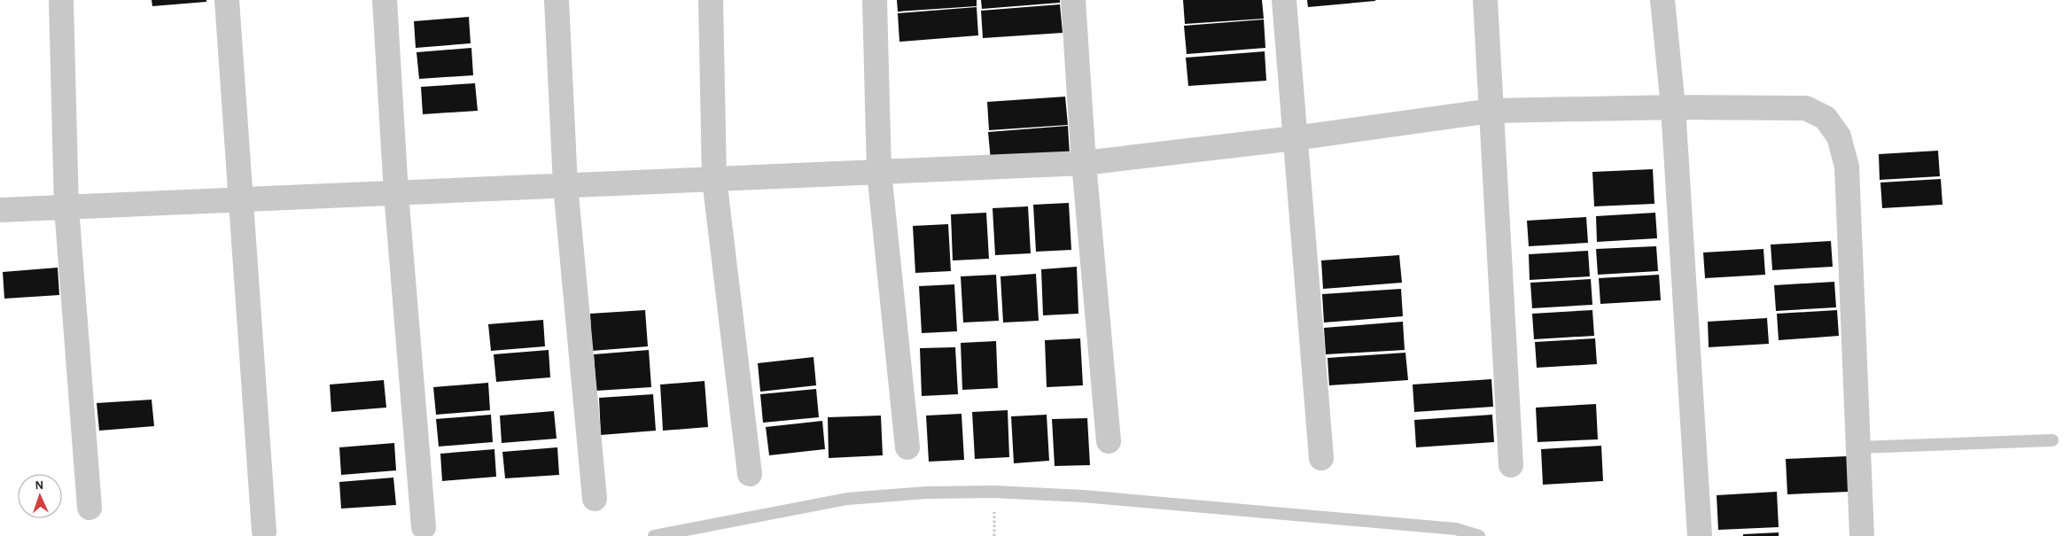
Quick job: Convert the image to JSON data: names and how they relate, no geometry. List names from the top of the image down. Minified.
{"north":"top"}
